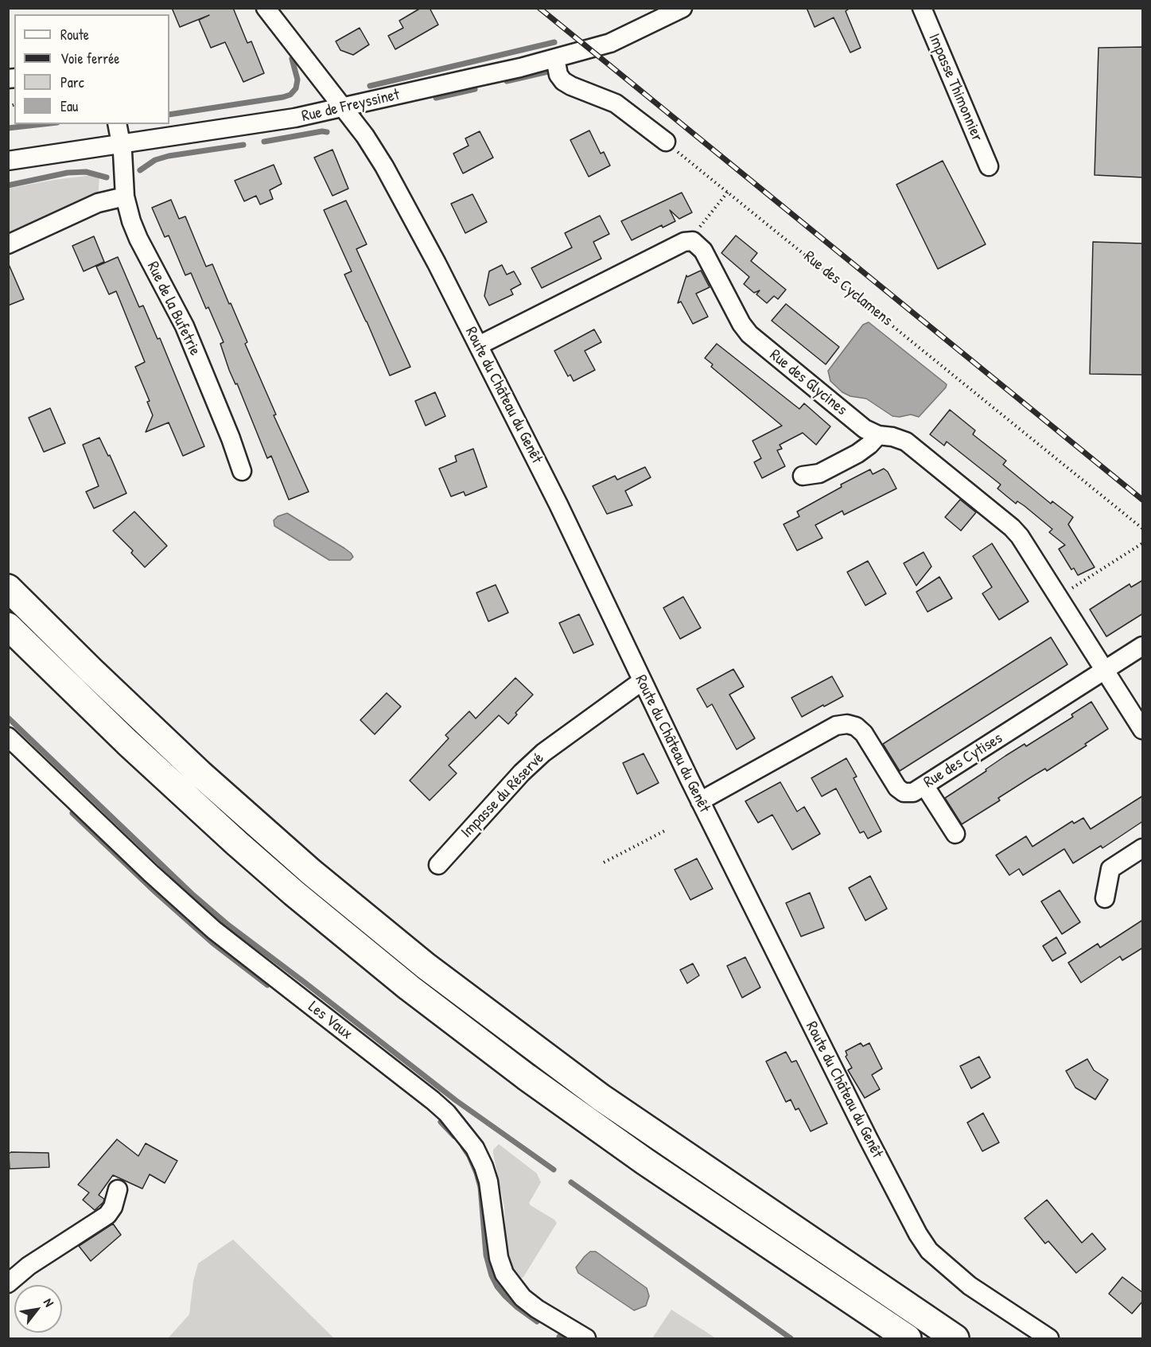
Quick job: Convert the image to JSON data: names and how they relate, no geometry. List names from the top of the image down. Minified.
{"streets":{"street":["Impasse Thimonnier","Rue de Freyssinet","Rue de la Bufetrie","Rue des Glycines","Route du Château du Genêt","Rue des Cytises","Impasse du Réservé","Les Vaux"],"path":["Rue des Cyclamens"]},"crossings":[["Rue de Freyssinet","Rue de la Bufetrie"],["Rue de Freyssinet","Route du Château du Genêt"],["Rue des Glycines","Rue des Cytises"],["Route du Château du Genêt","Rue des Cytises"],["Route du Château du Genêt","Impasse du Réservé"]],"legend":["Route","Voie ferrée","Parc","Eau"],"north":"top right"}
